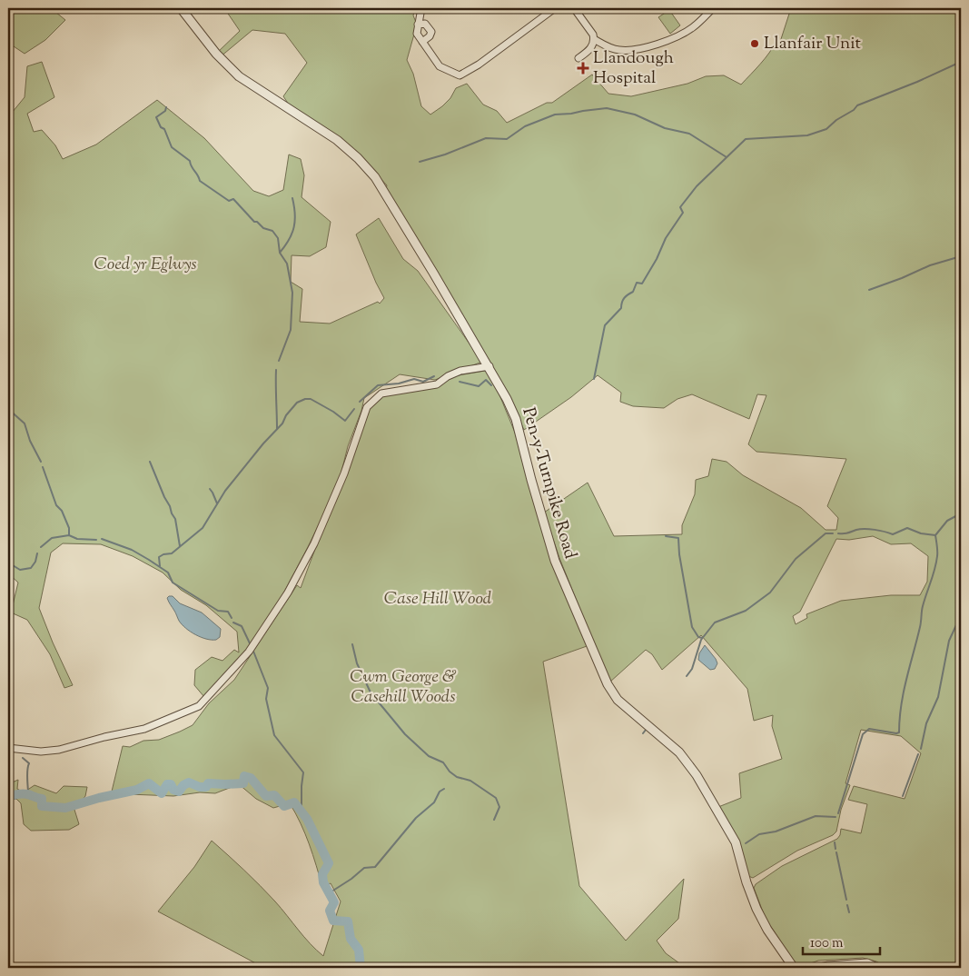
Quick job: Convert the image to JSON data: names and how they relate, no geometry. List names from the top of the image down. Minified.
{"streets":{"street":["Pen-y-Turnpike Road"]},"parks":["Coed yr Eglwys","Case Hill Wood","Cwm George & Casehill Woods"],"places":{"other":["Llanfair Unit"],"health":["Llandough Hospital"]},"scale_bar":"100 m"}
